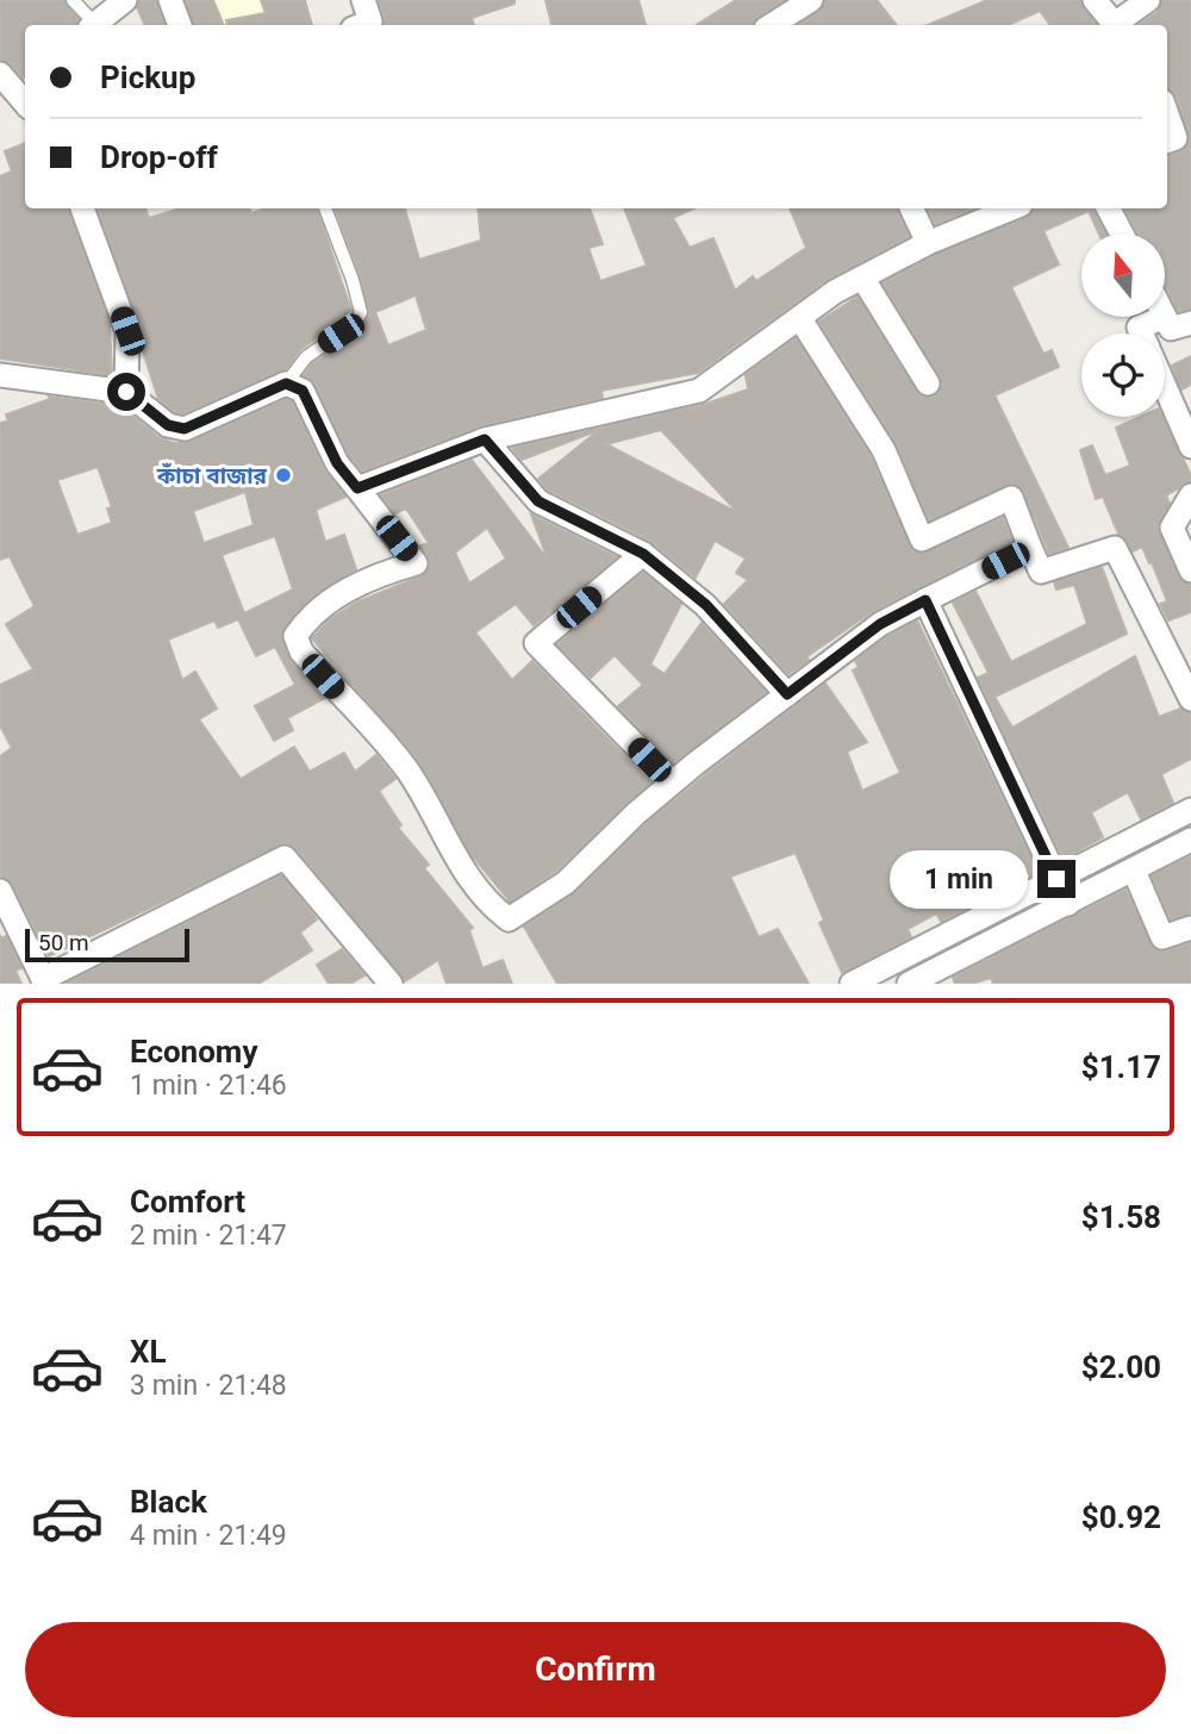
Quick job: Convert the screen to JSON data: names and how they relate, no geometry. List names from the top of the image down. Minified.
{"places":["কাঁচা বাজার"],"scale_bar":"50 m","north":"top","page":{"banner":["Pickup","Drop-off"],"bubble":"1 min","scale":"50 m","list":[{"name":"Economy","note":"1 min · 21:46","value":"$1.17"},{"name":"Comfort","note":"2 min · 21:47","value":"$1.58"},{"name":"XL","note":"3 min · 21:48","value":"$2.00"},{"name":"Black","note":"4 min · 21:49","value":"$0.92"}],"buttons":"Confirm"}}
